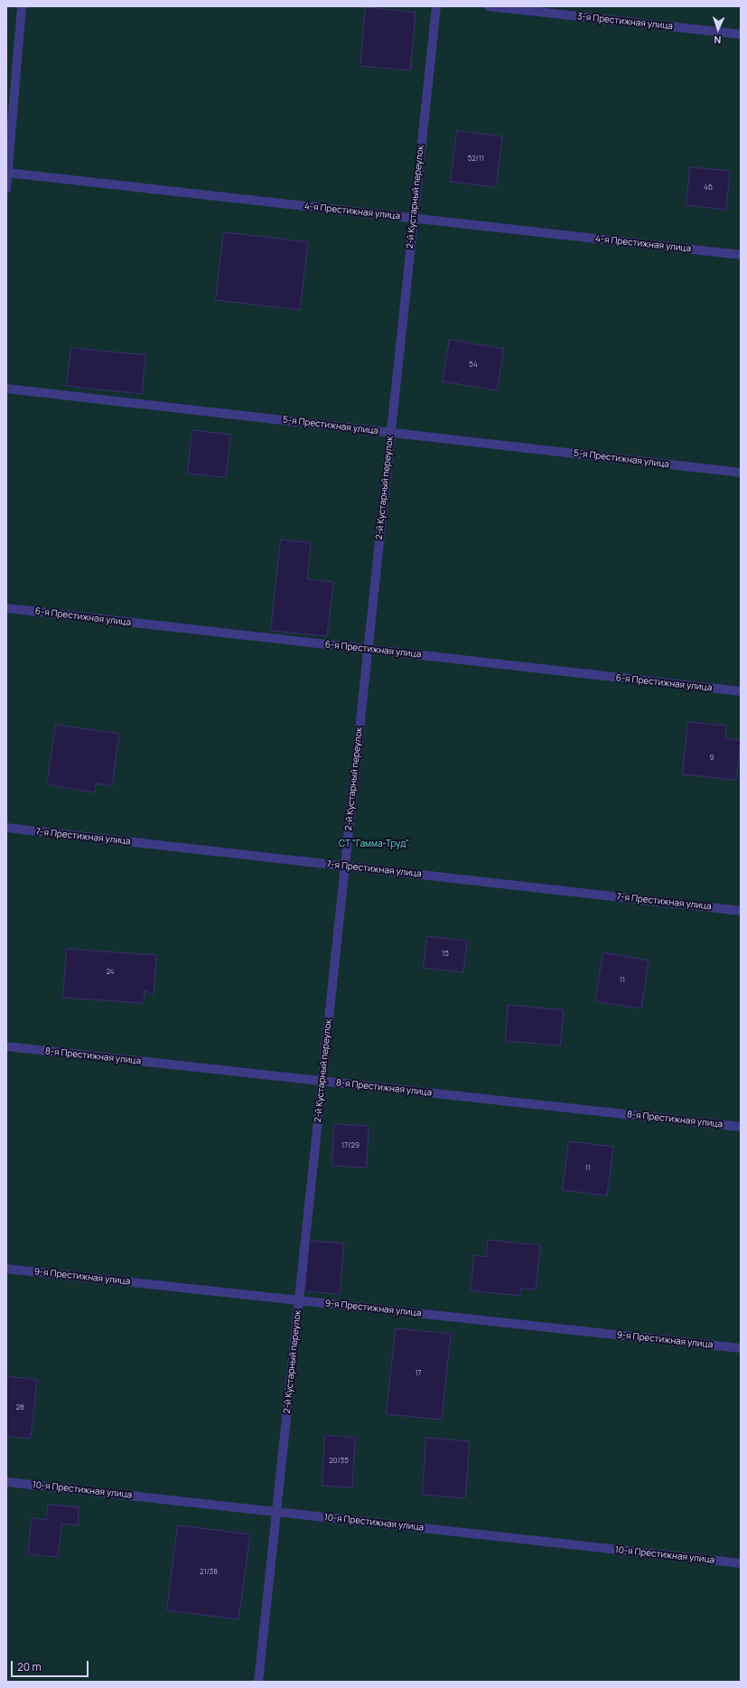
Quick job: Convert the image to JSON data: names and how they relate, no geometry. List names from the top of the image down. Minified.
{"streets":{"lane":["3-я Престижная улица","2-й Кустарный переулок","4-я Престижная улица","5-я Престижная улица","6-я Престижная улица","7-я Престижная улица","8-я Престижная улица","9-я Престижная улица","10-я Престижная улица"]},"crossings":[["2-й Кустарный переулок","4-я Престижная улица"],["2-й Кустарный переулок","5-я Престижная улица"],["2-й Кустарный переулок","6-я Престижная улица"],["2-й Кустарный переулок","7-я Престижная улица"],["2-й Кустарный переулок","8-я Престижная улица"],["2-й Кустарный переулок","9-я Престижная улица"],["2-й Кустарный переулок","10-я Престижная улица"]],"parks":["СТ \"Гамма-Труд\""],"house_numbers":["52/11","46","54","9","15","24","11","17/29","11","17","28","20/35","21/38"],"scale_bar":"20 m","north":"bottom"}
